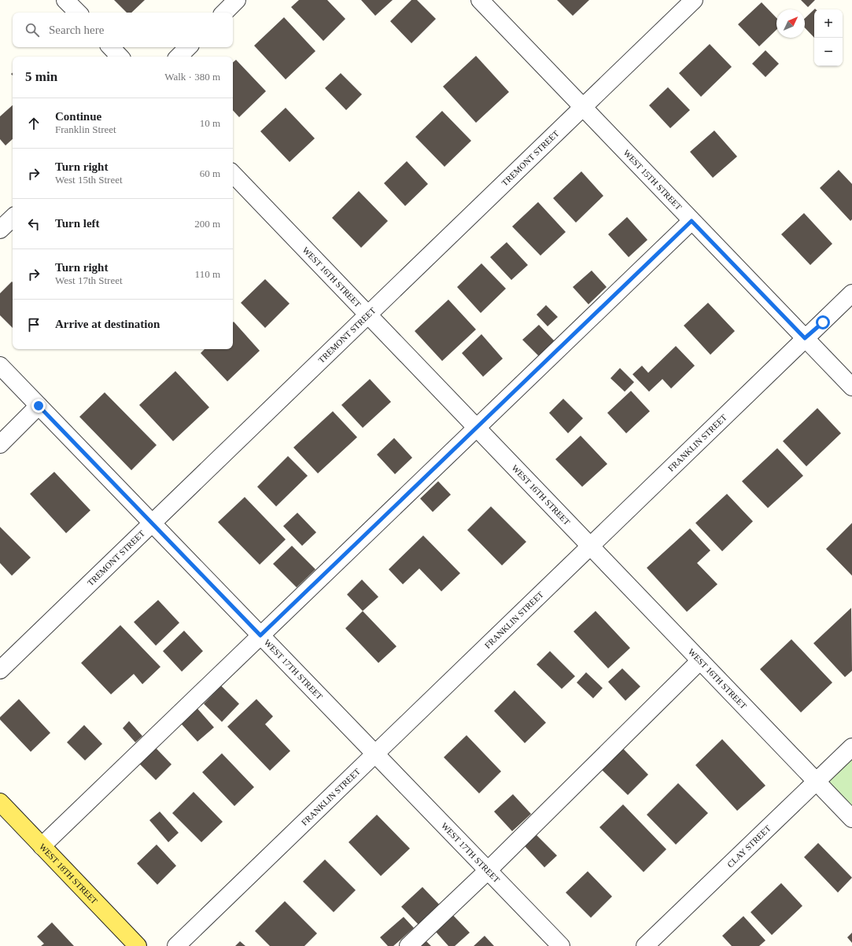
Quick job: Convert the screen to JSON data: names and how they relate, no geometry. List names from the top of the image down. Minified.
{"streets":{"main road":["WEST 18TH STREET"],"street":["TREMONT STREET","WEST 15TH STREET","WEST 16TH STREET","FRANKLIN STREET","WEST 17TH STREET","CLAY STREET"]},"crossings":[["TREMONT STREET","WEST 15TH STREET"],["TREMONT STREET","WEST 16TH STREET"],["TREMONT STREET","WEST 17TH STREET"],["WEST 15TH STREET","FRANKLIN STREET"],["WEST 16TH STREET","FRANKLIN STREET"],["WEST 16TH STREET","CLAY STREET"],["FRANKLIN STREET","WEST 17TH STREET"]],"north":"top right","page":{"map_buttons":["+","−"],"search":"Search here","heading":["5 min","Walk · 380 m"],"list":[["Continue","Franklin Street","10 m"],["Turn right","West 15th Street","60 m"],["Turn left","200 m"],["Turn right","West 17th Street","110 m"],"Arrive at destination"]}}
